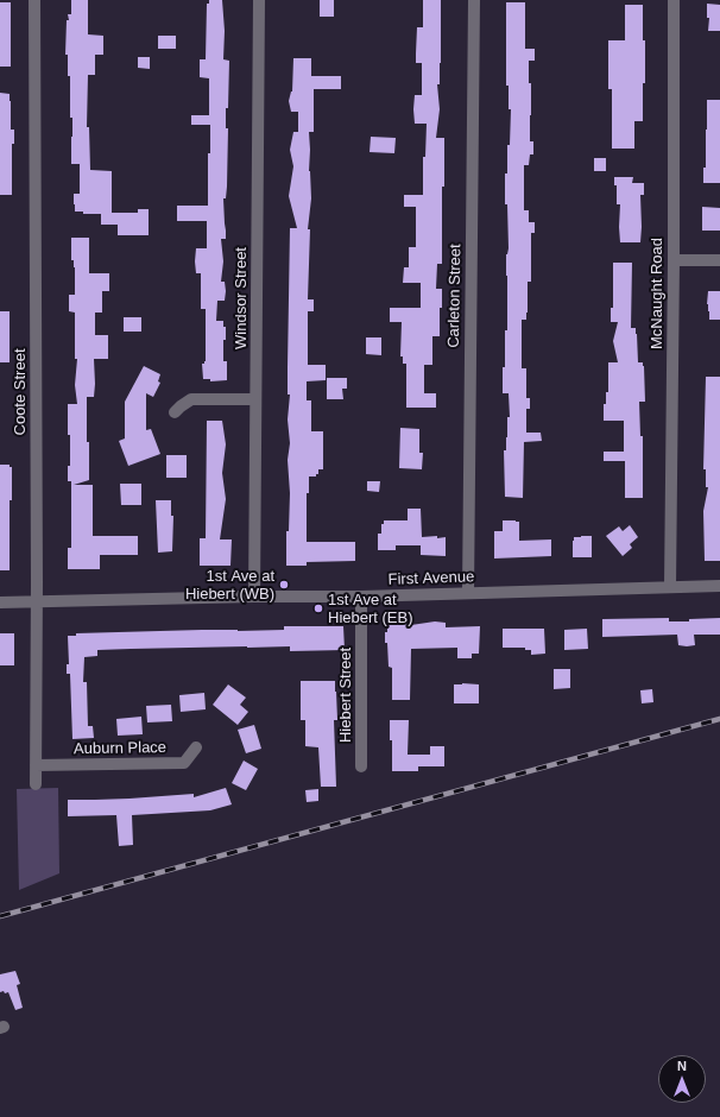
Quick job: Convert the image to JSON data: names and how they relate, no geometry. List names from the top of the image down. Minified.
{"streets":{"street":["McNaught Road","Carleton Street","Windsor Street","Coote Street","First Avenue","Hiebert Street","Auburn Place"]},"crossings":[["McNaught Road","First Avenue"],["Carleton Street","First Avenue"],["Windsor Street","First Avenue"],["Coote Street","First Avenue"],["Coote Street","Auburn Place"],["First Avenue","Hiebert Street"]],"places":["1st Ave at Hiebert (WB)","1st Ave at Hiebert (EB)"],"north":"top"}
